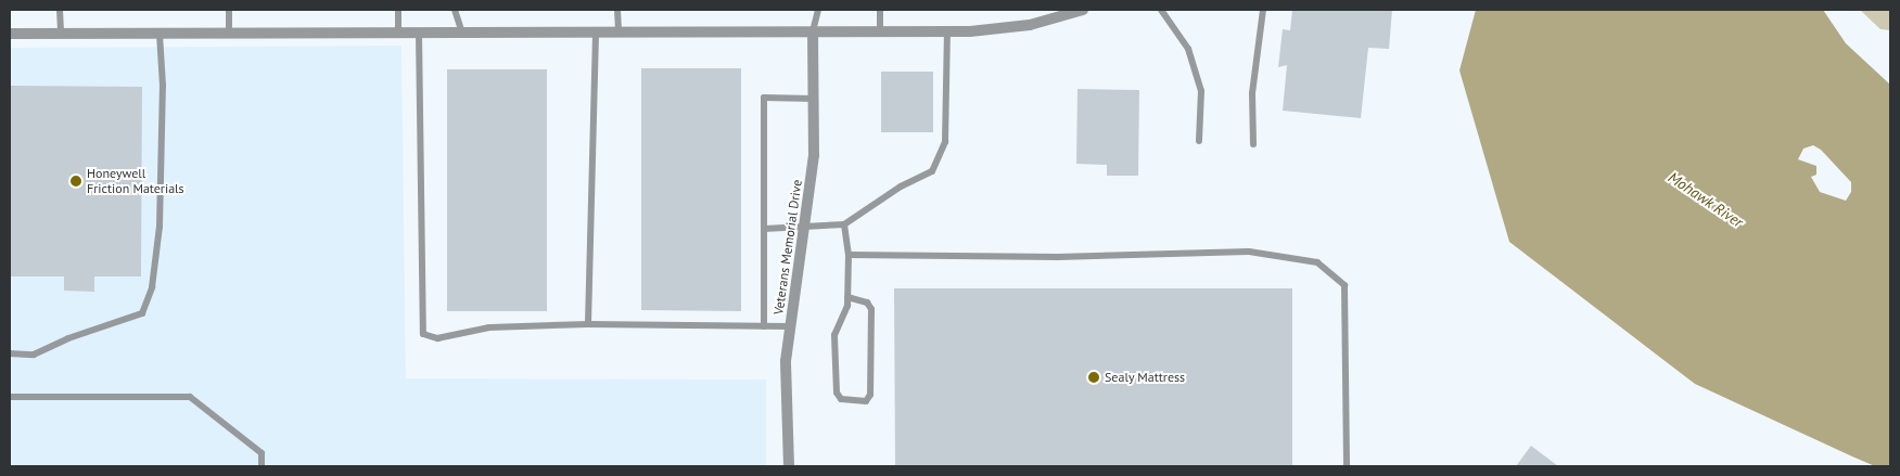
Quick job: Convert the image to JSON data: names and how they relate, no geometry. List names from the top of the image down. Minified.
{"streets":{"street":["Veterans Memorial Drive"]},"water":["Mohawk River"],"places":["Honeywell Friction Materials","Sealy Mattress"]}
